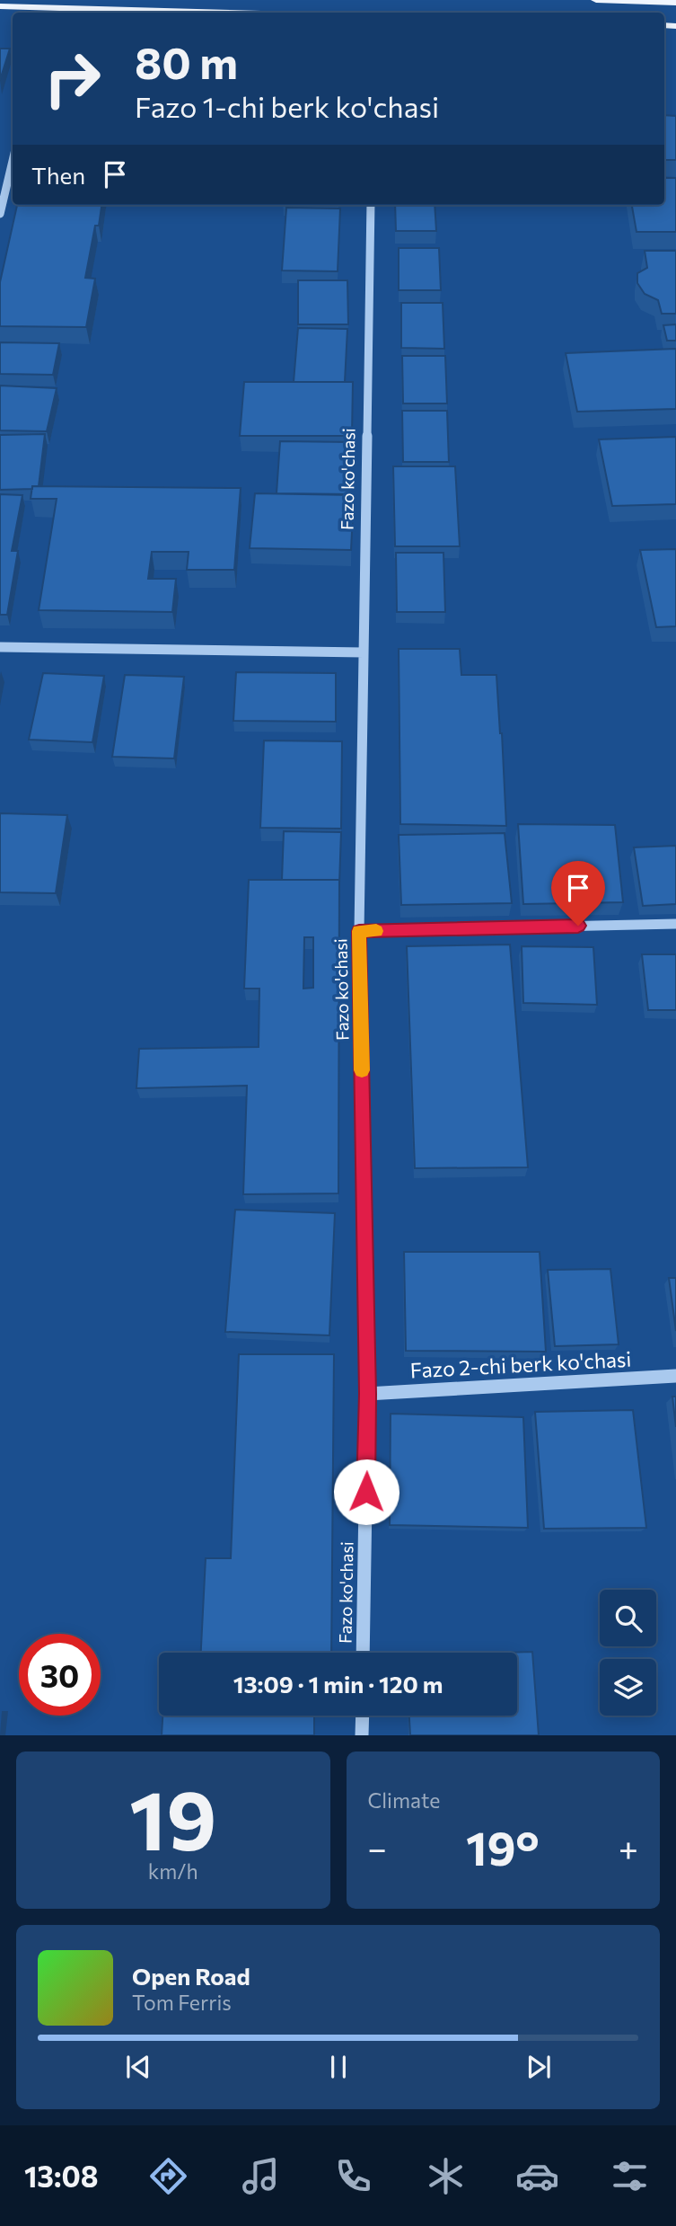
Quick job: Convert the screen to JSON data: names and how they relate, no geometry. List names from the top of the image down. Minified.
{"streets":{"street":["Fazo ko'chasi","Fazo 2-chi berk ko'chasi"]},"crossings":[["Fazo ko'chasi","Fazo 2-chi berk ko'chasi"]],"page":{"turn":["80 m","Fazo 1-chi berk ko'chasi"],"then":"Then","limit":"30","trip":"13:09 · 1 min · 120 m","tile":[["19","km/h"],"Climate"],"heat":["−","19°","+"],"song":["Open Road","Tom Ferris"],"tabs":"13:08"}}
